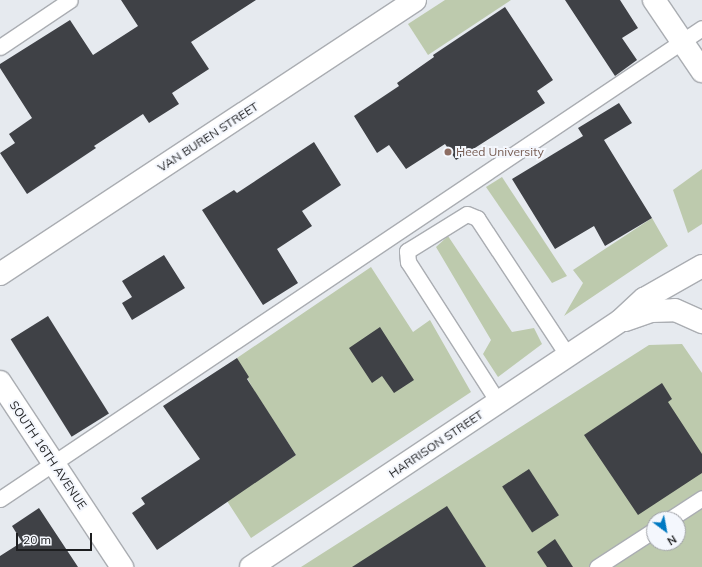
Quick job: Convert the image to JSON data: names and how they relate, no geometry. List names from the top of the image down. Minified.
{"streets":{"street":["VAN BUREN STREET","HARRISON STREET","SOUTH 16TH AVENUE"]},"places":["Heed University"],"scale_bar":"20 m","north":"bottom right"}
